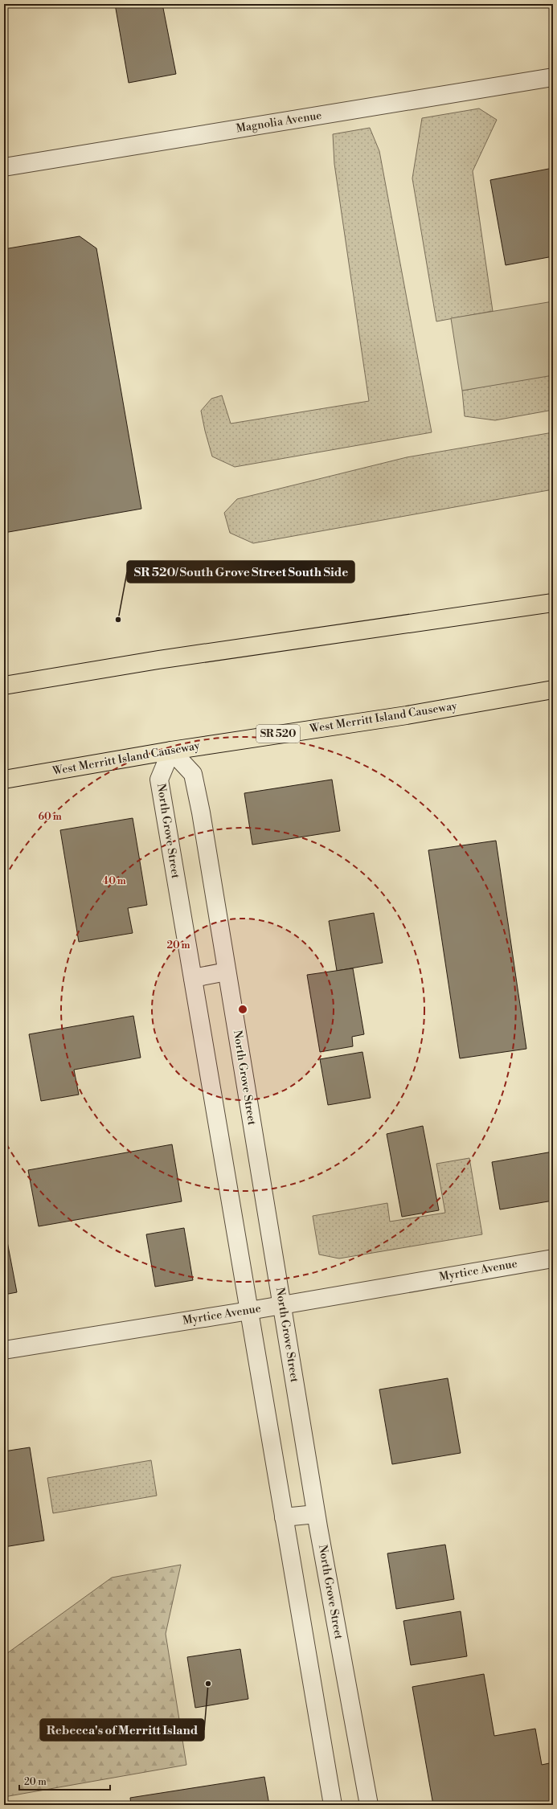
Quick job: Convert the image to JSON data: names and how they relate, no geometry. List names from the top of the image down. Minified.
{"streets":{"main road":["West Merritt Island Causeway","SR 520"],"street":["Magnolia Avenue","North Grove Street","Myrtice Avenue"]},"crossings":[["West Merritt Island Causeway","North Grove Street"],["North Grove Street","Myrtice Avenue"]],"places":["SR 520/ South Grove Street South Side","Rebecca's of Merritt Island"],"scale_bar":"20 m","rings":["60 m","40 m","20 m"]}
